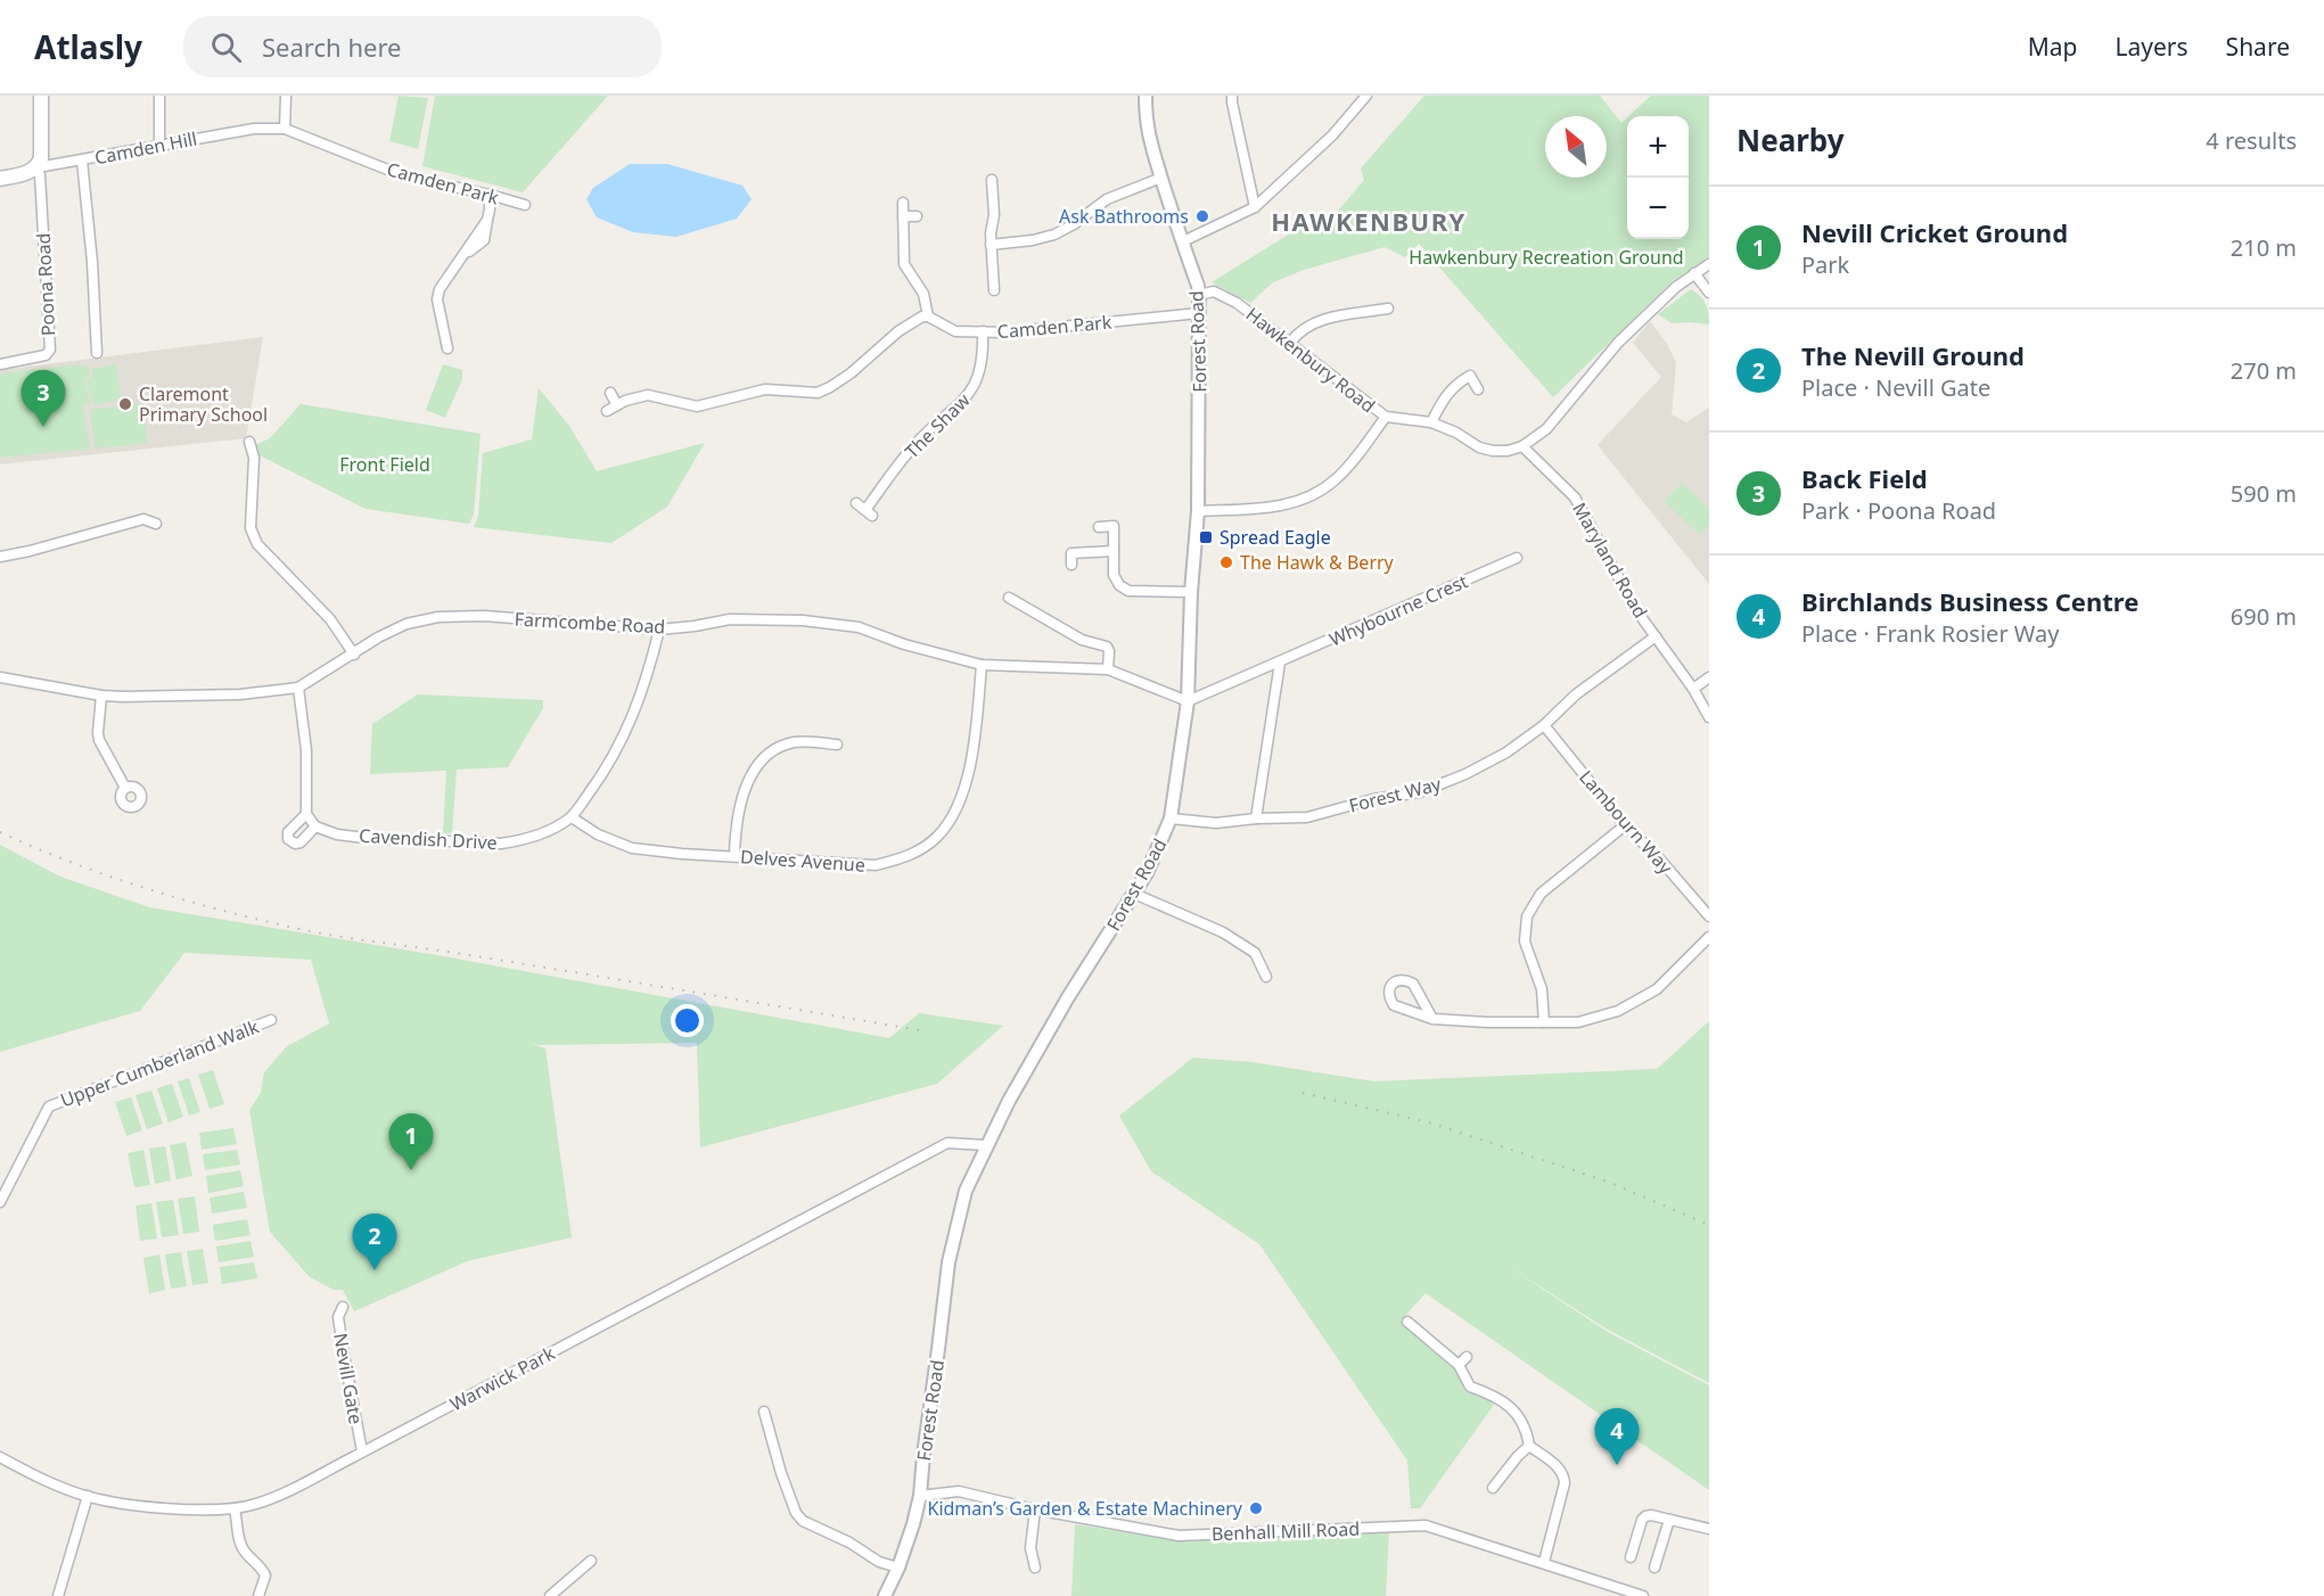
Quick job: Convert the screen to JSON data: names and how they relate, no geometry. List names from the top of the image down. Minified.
{"streets":{"street":["Camden Hill","Camden Park","Poona Road","Forest Road","Hawkenbury Road","The Shaw","Maryland Road","Whybourne Crest","Farmcombe Road","Forest Way","Lambourn Way","Cavendish Drive","Delves Avenue","Upper Cumberland Walk","Nevill Gate","Warwick Park","Benhall Mill Road"]},"crossings":[["Camden Hill","Camden Park"],["Camden Hill","Poona Road"],["Camden Park","Forest Road"],["Camden Park","The Shaw"],["Forest Road","Hawkenbury Road"],["Forest Road","Whybourne Crest"],["Forest Road","Farmcombe Road"],["Forest Road","Forest Way"],["Forest Road","Warwick Park"],["Forest Road","Benhall Mill Road"],["Hawkenbury Road","Maryland Road"],["Maryland Road","Forest Way"],["Whybourne Crest","Farmcombe Road"],["Farmcombe Road","Cavendish Drive"],["Farmcombe Road","Delves Avenue"],["Forest Way","Lambourn Way"],["Cavendish Drive","Delves Avenue"],["Nevill Gate","Warwick Park"]],"districts":["HAWKENBURY"],"parks":["Hawkenbury Recreation Ground","Front Field"],"places":{"other":["Ask Bathrooms","Claremont Primary School","The Hawk & Berry","Kidman’s Garden & Estate Machinery"],"transit":["Spread Eagle"]},"north":"top left","page":{"header":"Atlasly","search":"Search here","nav":["Map","Layers","Share"],"heading":["Nearby","4 results"],"map_buttons":["+","−"],"list":[{"mark":"1","name":"Nevill Cricket Ground","note":"Park","value":"210 m"},{"mark":"2","name":"The Nevill Ground","note":"Place · Nevill Gate","value":"270 m"},{"mark":"3","name":"Back Field","note":"Park · Poona Road","value":"590 m"},{"mark":"4","name":"Birchlands Business Centre","note":"Place · Frank Rosier Way","value":"690 m"}],"pins":["3","1","2","4"]}}
